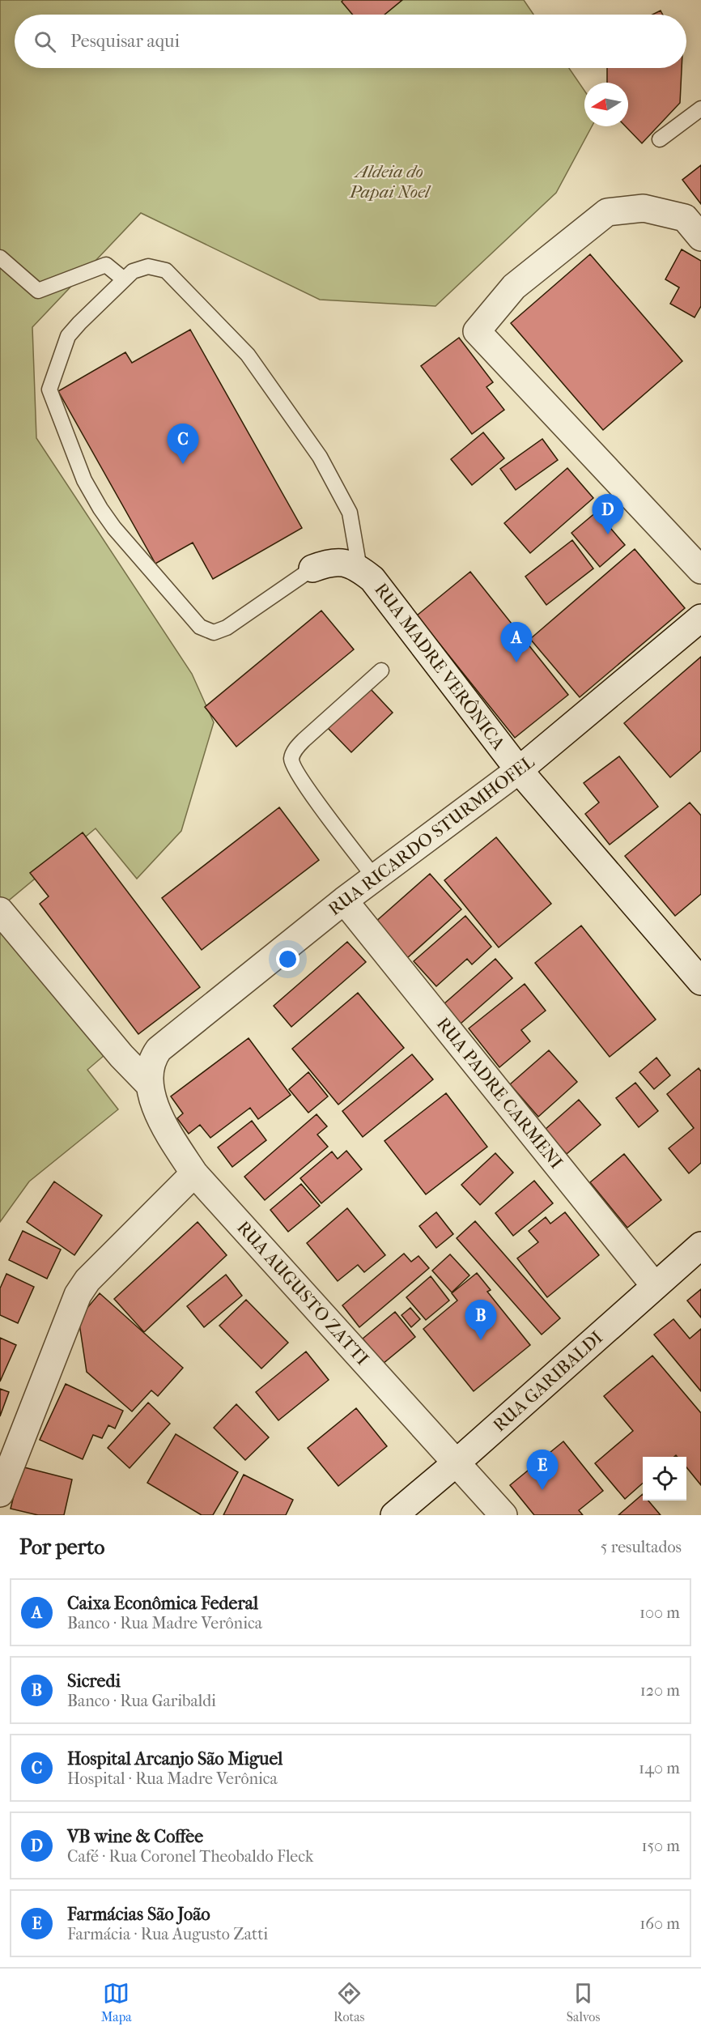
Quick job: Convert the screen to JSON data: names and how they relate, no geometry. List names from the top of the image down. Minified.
{"streets":{"street":["RUA MADRE VERÔNICA","RUA RICARDO STURMHOFEL","RUA PADRE CARMENI","RUA AUGUSTO ZATTI","RUA GARIBALDI"]},"crossings":[["RUA MADRE VERÔNICA","RUA RICARDO STURMHOFEL"],["RUA RICARDO STURMHOFEL","RUA PADRE CARMENI"],["RUA RICARDO STURMHOFEL","RUA AUGUSTO ZATTI"],["RUA PADRE CARMENI","RUA GARIBALDI"],["RUA AUGUSTO ZATTI","RUA GARIBALDI"]],"parks":["Aldeia do Papai Noel"],"north":"left","page":{"search":"Pesquisar aqui","pins":["C","D","A","B","E"],"heading":["Por perto","5 resultados"],"list":[{"mark":"A","name":"Caixa Econômica Federal","note":"Banco · Rua Madre Verônica","value":"100 m"},{"mark":"B","name":"Sicredi","note":"Banco · Rua Garibaldi","value":"120 m"},{"mark":"C","name":"Hospital Arcanjo São Miguel","note":"Hospital · Rua Madre Verônica","value":"140 m"},{"mark":"D","name":"VB wine & Coffee","note":"Café · Rua Coronel Theobaldo Fleck","value":"150 m"},{"mark":"E","name":"Farmácias São João","note":"Farmácia · Rua Augusto Zatti","value":"160 m"}],"nav":["Mapa","Rotas","Salvos"]}}
